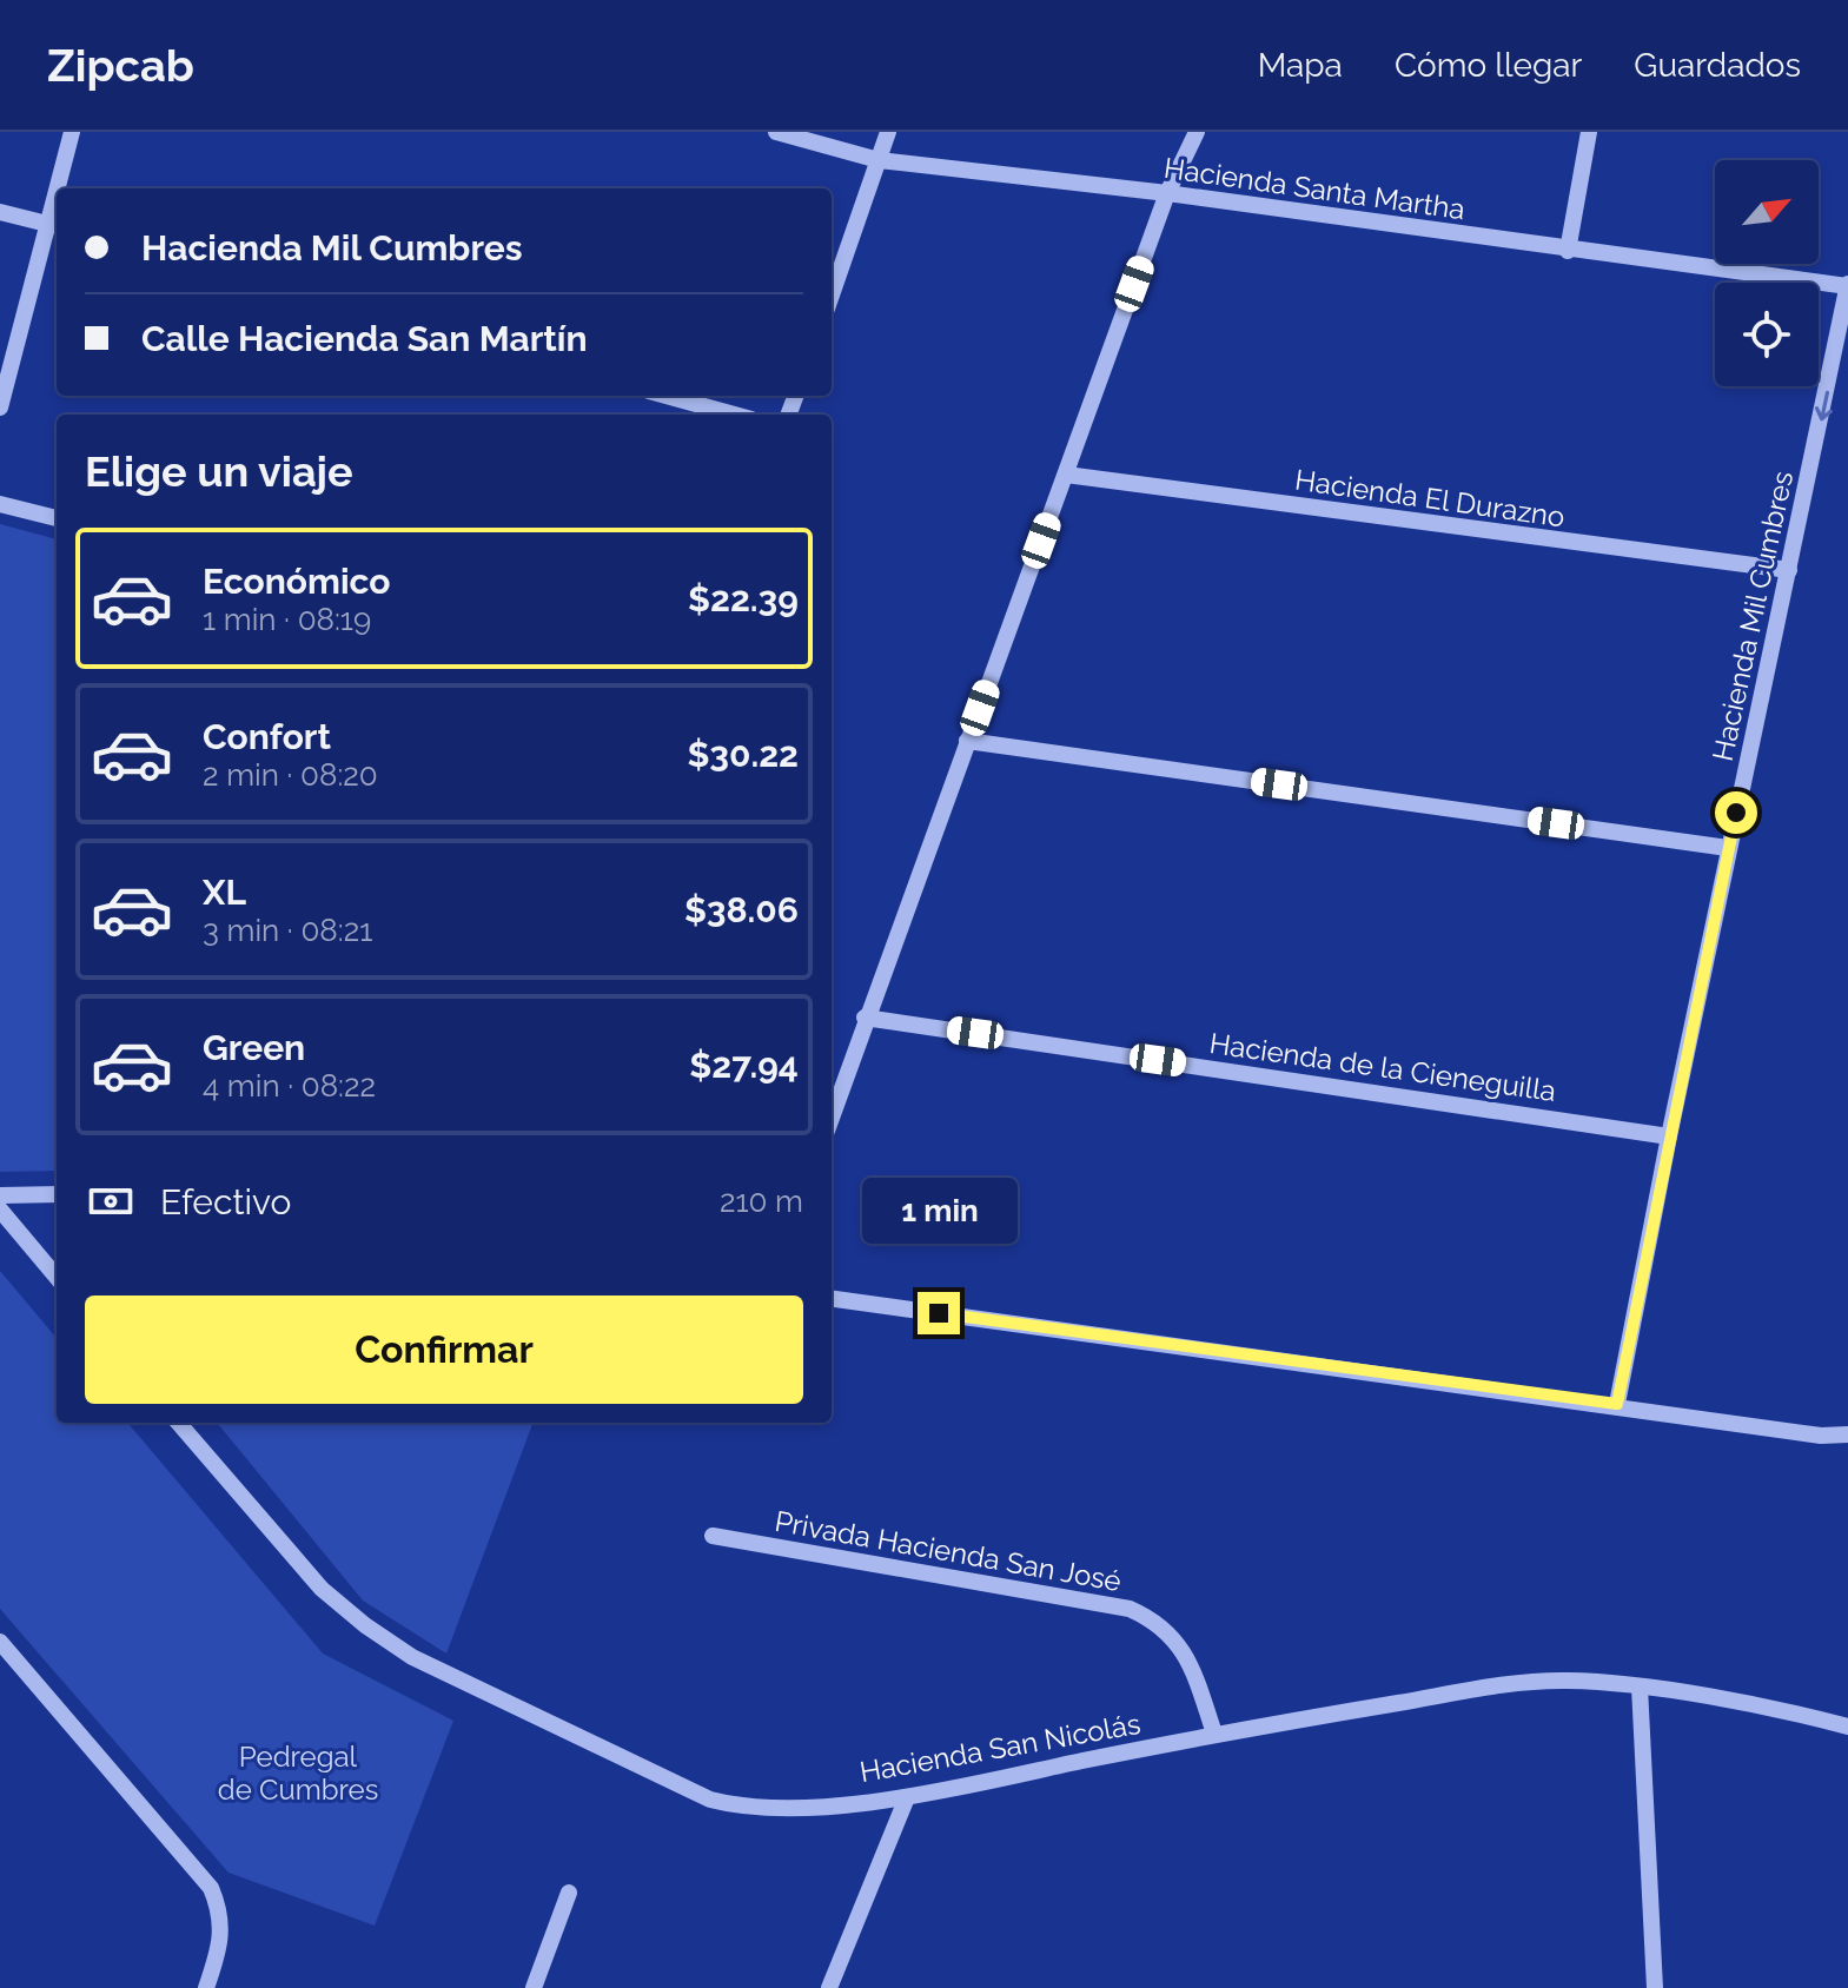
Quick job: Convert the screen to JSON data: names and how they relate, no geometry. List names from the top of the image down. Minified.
{"streets":{"street":["Hacienda Santa Martha","Hacienda El Durazno","Hacienda Mil Cumbres","Hacienda de la Cieneguilla","Privada Hacienda San José","Hacienda San Nicolás"]},"crossings":[["Hacienda Santa Martha","Hacienda Mil Cumbres"],["Hacienda El Durazno","Hacienda Mil Cumbres"],["Hacienda Mil Cumbres","Hacienda de la Cieneguilla"],["Privada Hacienda San José","Hacienda San Nicolás"]],"parks":["Pedregal de Cumbres"],"north":"top right","page":{"header":"Zipcab","nav":["Mapa","Cómo llegar","Guardados"],"banner":["Hacienda Mil Cumbres","Calle Hacienda San Martín"],"heading":"Elige un viaje","list":[{"name":"Económico","note":"1 min · 08:19","value":"$22.39"},{"name":"Confort","note":"2 min · 08:20","value":"$30.22"},{"name":"XL","note":"3 min · 08:21","value":"$38.06"},{"name":"Green","note":"4 min · 08:22","value":"$27.94"}],"pay":["Efectivo","210 m"],"bubble":"1 min","buttons":"Confirmar"}}
